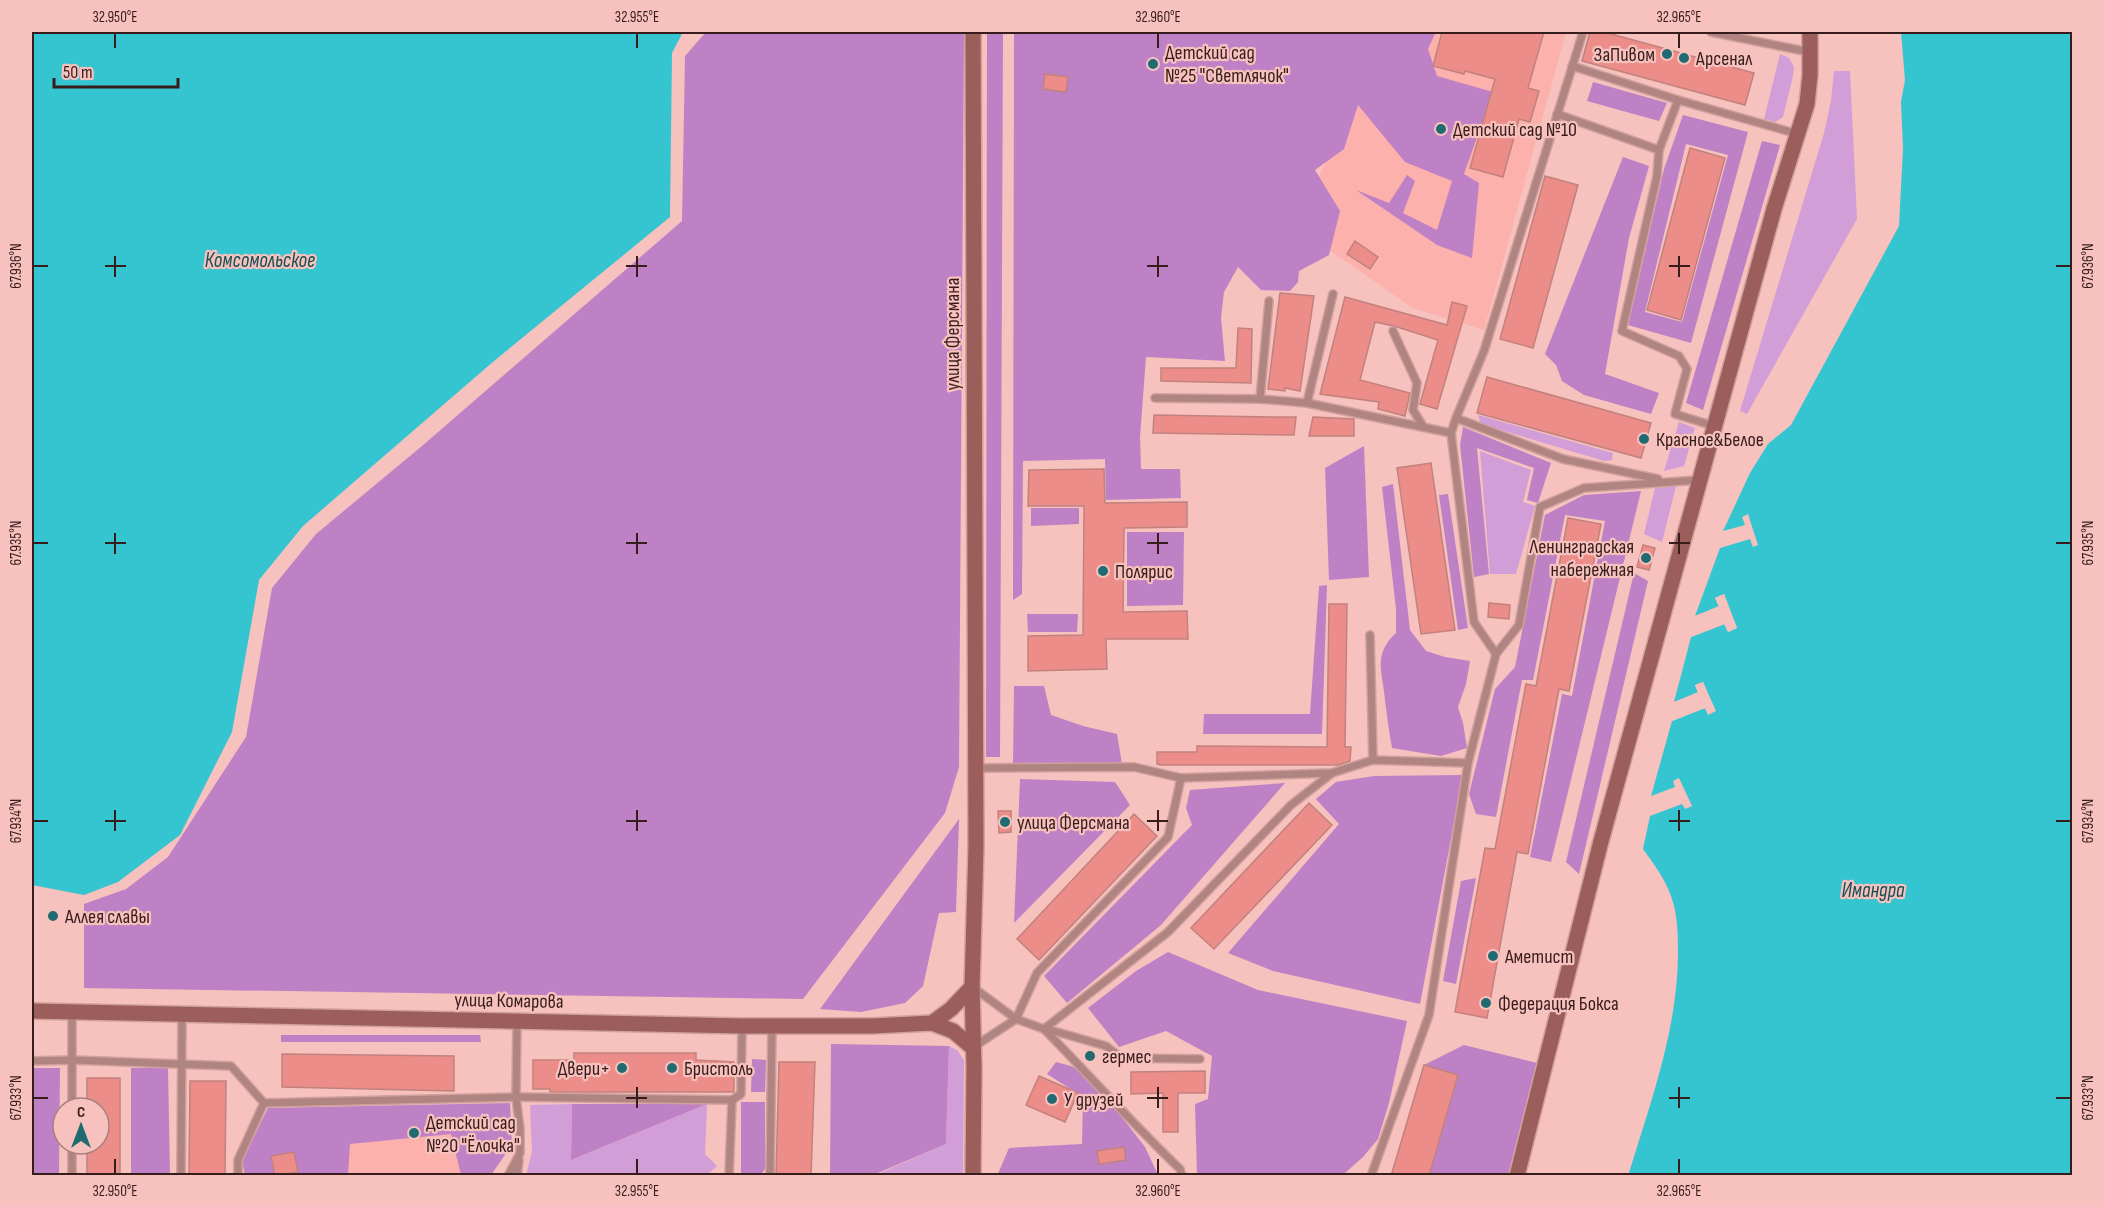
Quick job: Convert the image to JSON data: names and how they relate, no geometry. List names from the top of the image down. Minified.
{"streets":{"street":["улица Ферсмана","улица Комарова"]},"water":["Комсомольское","Имандра"],"places":["ЗаПивом","Арсенал","Детский сад №25 \"Светлячок\"","Детский сад №10","Красное&Белое","Ленинградская набережная","Полярис","улица Ферсмана","Аллея славы","Аметист","Федерация Бокса","гермес","Двери+","Бристоль","У друзей","Детский сад №20 \"Ёлочка\""],"scale_bar":"50 m","north":"top","coordinates":["32.950°E","32.955°E","32.960°E","32.965°E","67.936°N","67.935°N","67.934°N","67.933°N"]}
